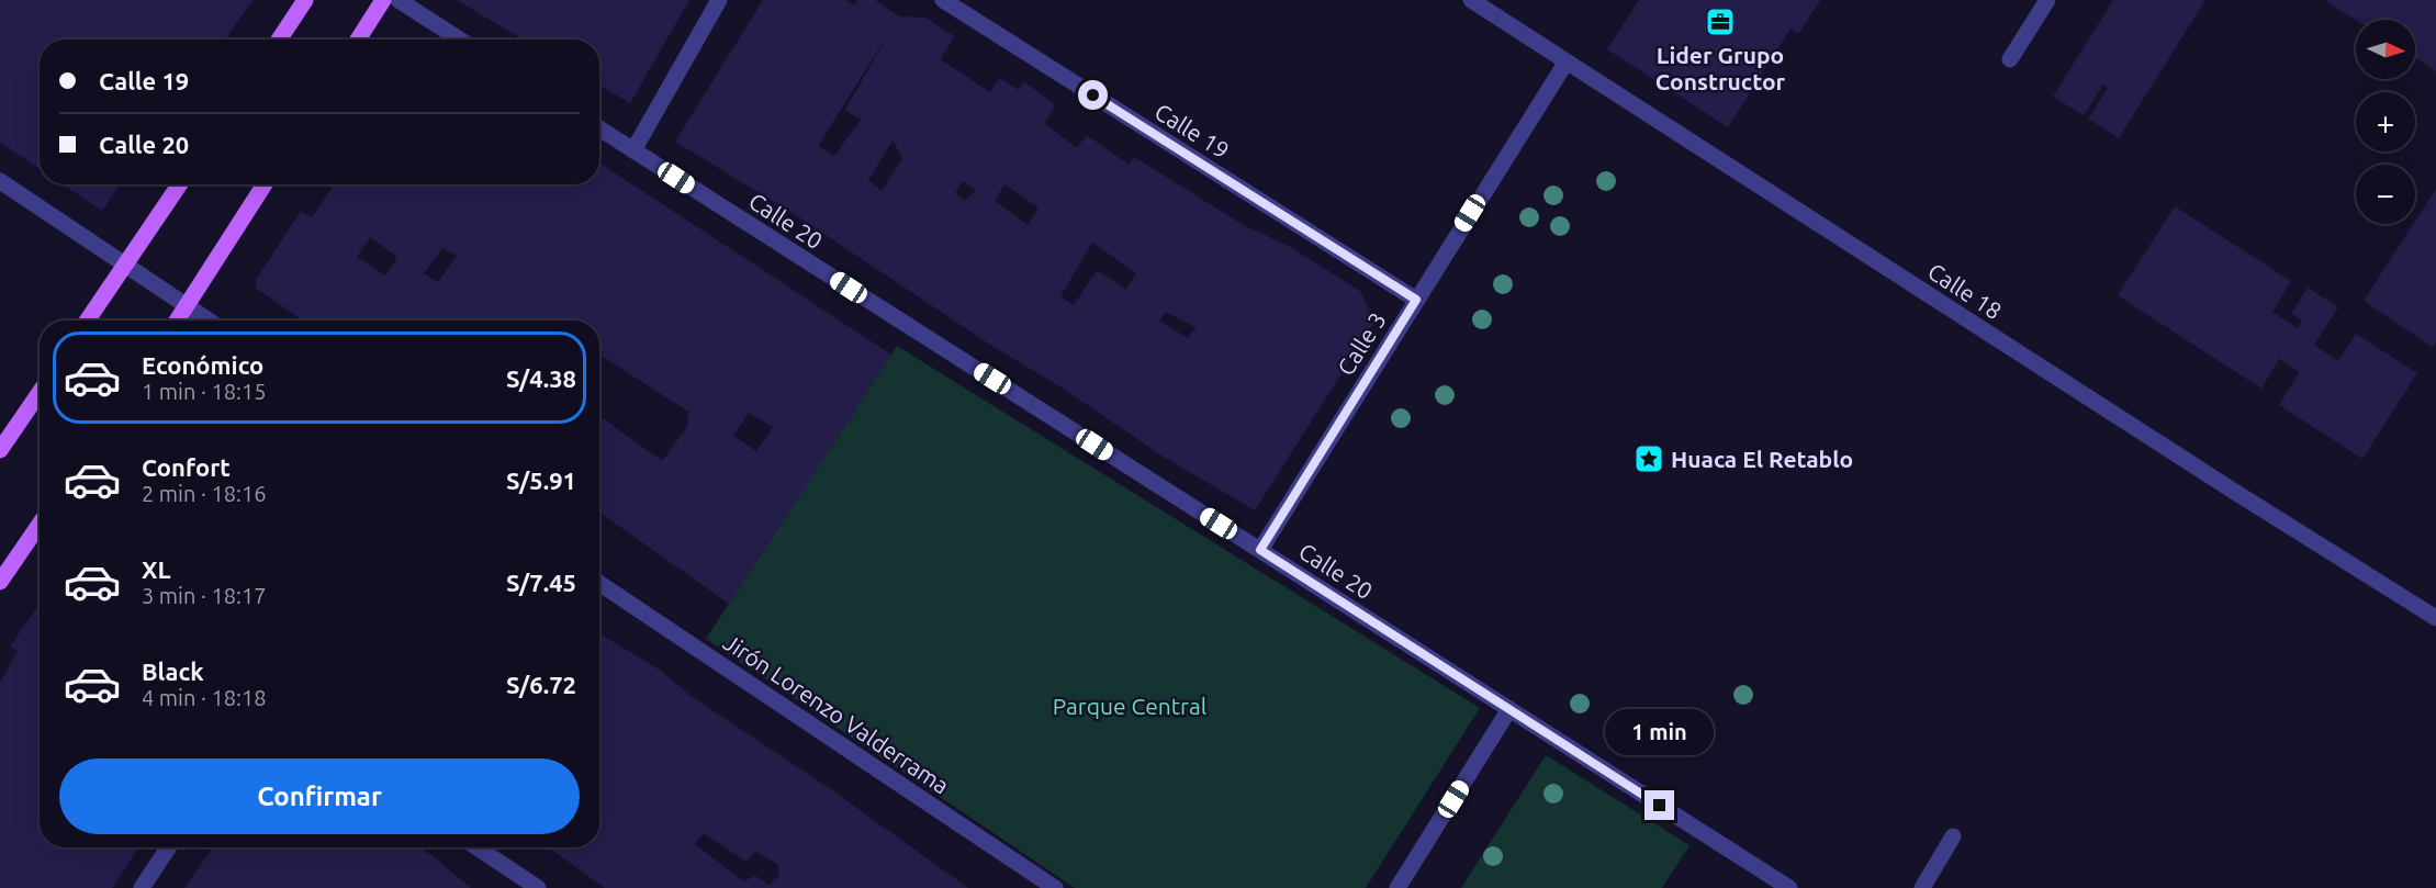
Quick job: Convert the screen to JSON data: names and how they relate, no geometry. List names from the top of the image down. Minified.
{"streets":{"street":["Calle 19","Calle 20","Calle 18","Calle 3","Jirón Lorenzo Valderrama"]},"crossings":[["Calle 19","Calle 3"],["Calle 20","Calle 3"],["Calle 18","Calle 3"]],"parks":["Parque Central"],"places":{"office":["Lider Grupo Constructor"],"place":["Huaca El Retablo"]},"north":"right","page":{"map_buttons":["+","−"],"banner":["Calle 19","Calle 20"],"list":[{"name":"Económico","note":"1 min · 18:15","value":"S/4.38"},{"name":"Confort","note":"2 min · 18:16","value":"S/5.91"},{"name":"XL","note":"3 min · 18:17","value":"S/7.45"},{"name":"Black","note":"4 min · 18:18","value":"S/6.72"}],"bubble":"1 min","buttons":"Confirmar"}}
